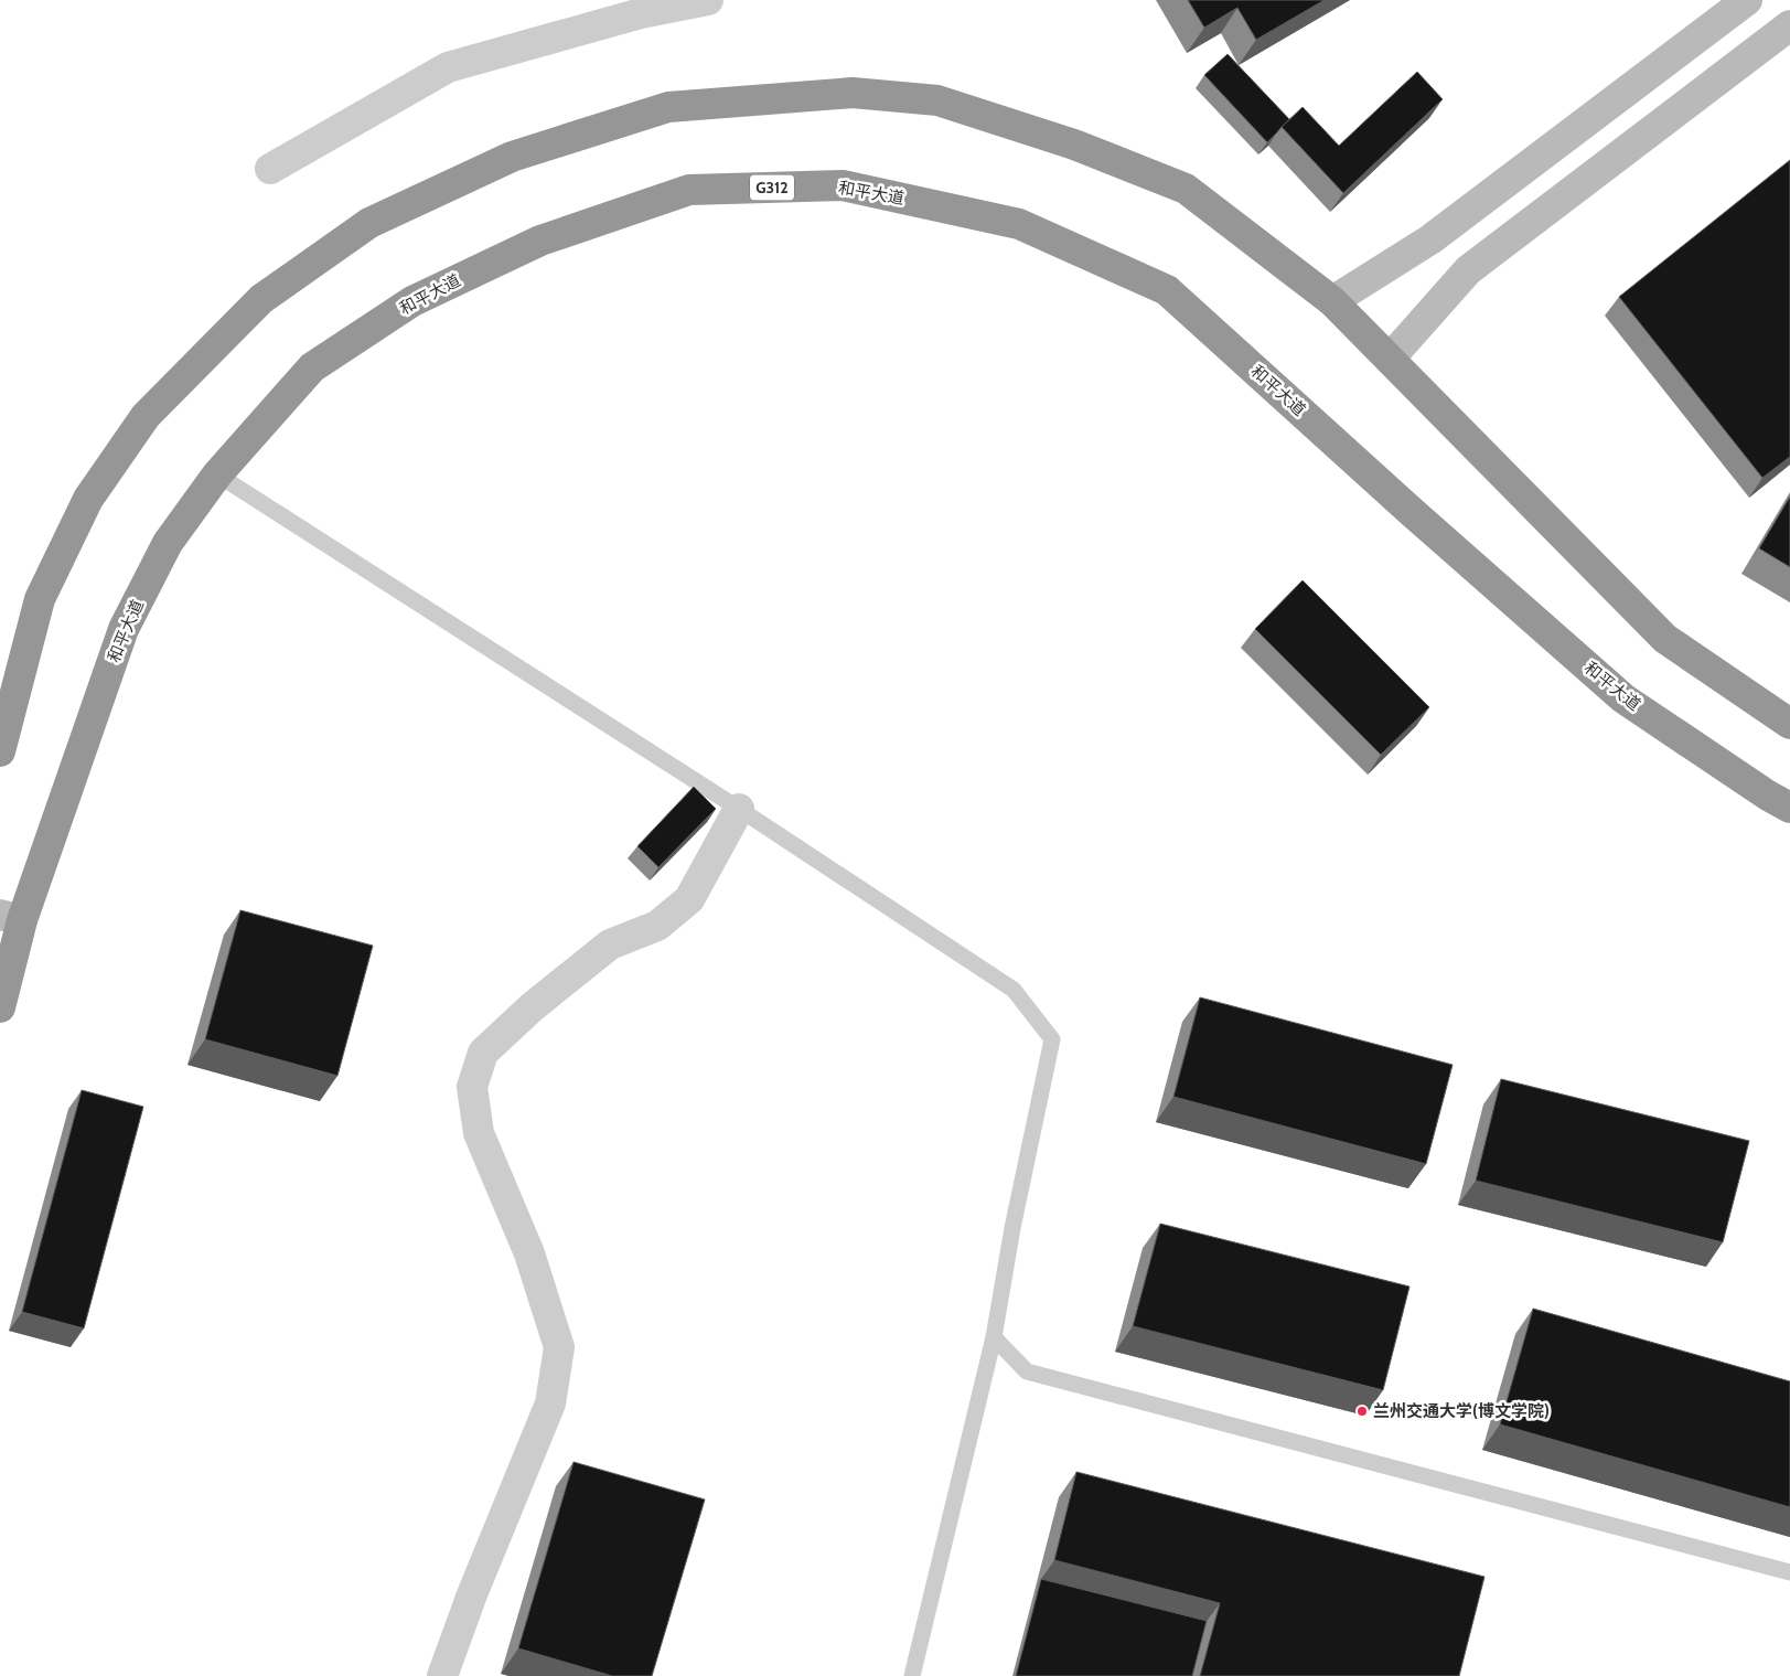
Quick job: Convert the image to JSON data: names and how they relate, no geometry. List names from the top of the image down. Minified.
{"streets":{"highway":["G312","和平大道"]},"places":["兰州交通大学(博文学院)"]}
